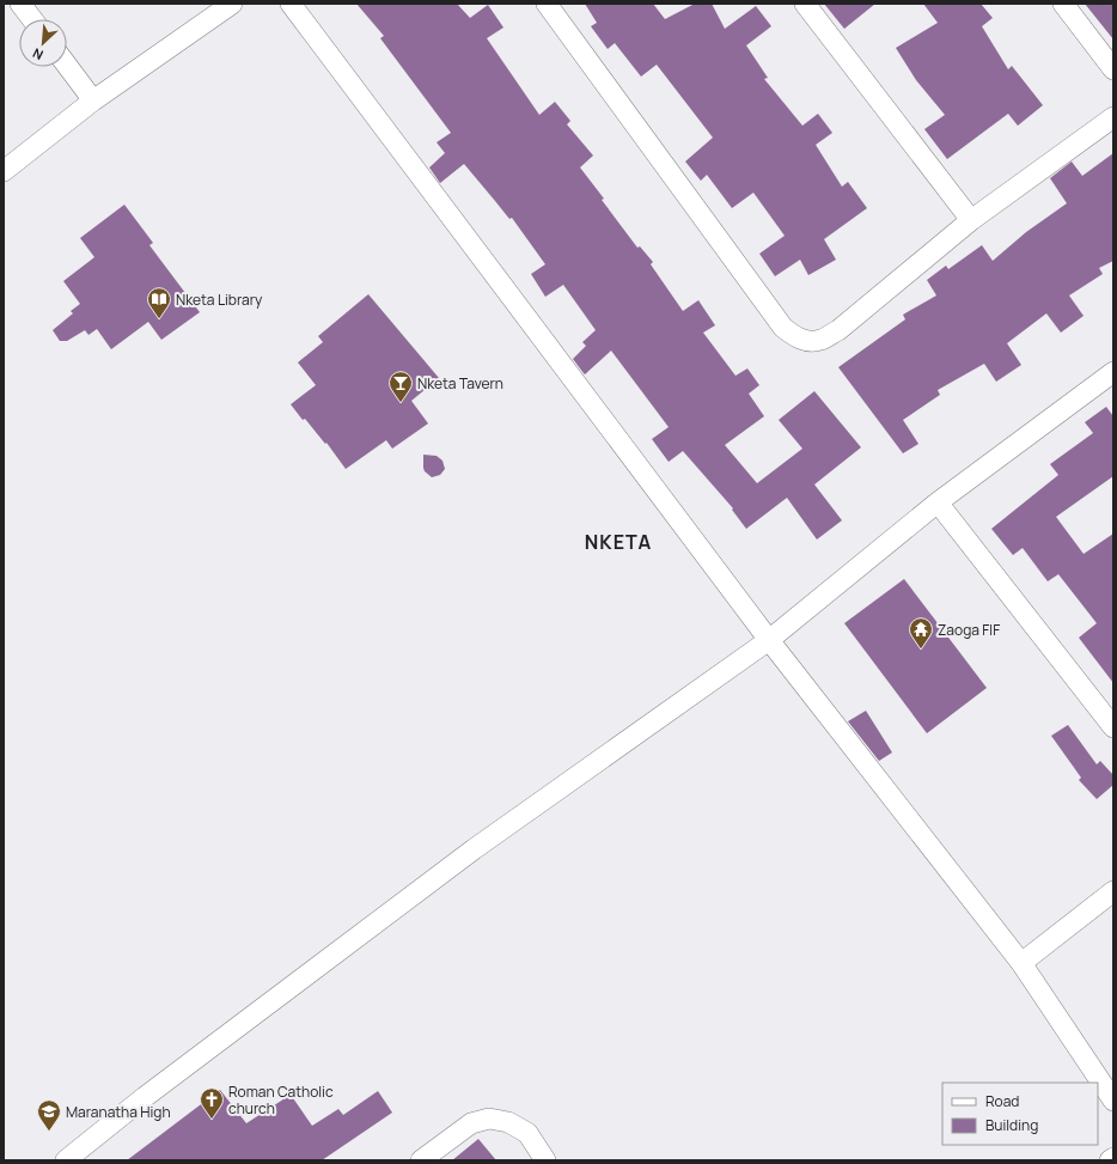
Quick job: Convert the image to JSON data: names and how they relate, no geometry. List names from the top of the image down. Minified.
{"districts":["NKETA"],"places":{"library":["Nketa Library"],"bar":["Nketa Tavern"],"temple":["Zaoga FIF"],"church":["Roman Catholic church"],"school or university":["Maranatha High"]},"legend":["Road","Building"],"north":"bottom left"}
